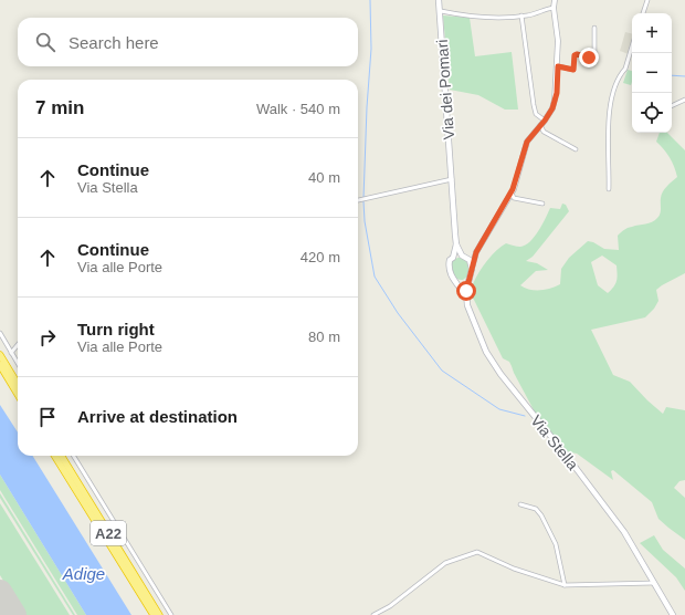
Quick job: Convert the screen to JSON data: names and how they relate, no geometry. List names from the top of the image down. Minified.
{"streets":{"highway":["A22"],"main road":["Via dei Pomari","Via Stella"]},"crossings":[["Via dei Pomari","Via Stella"]],"water":["Adige"],"page":{"map_buttons":["+","−"],"search":"Search here","heading":["7 min","Walk · 540 m"],"list":[["Continue","Via Stella","40 m"],["Continue","Via alle Porte","420 m"],["Turn right","Via alle Porte","80 m"],"Arrive at destination"]}}
